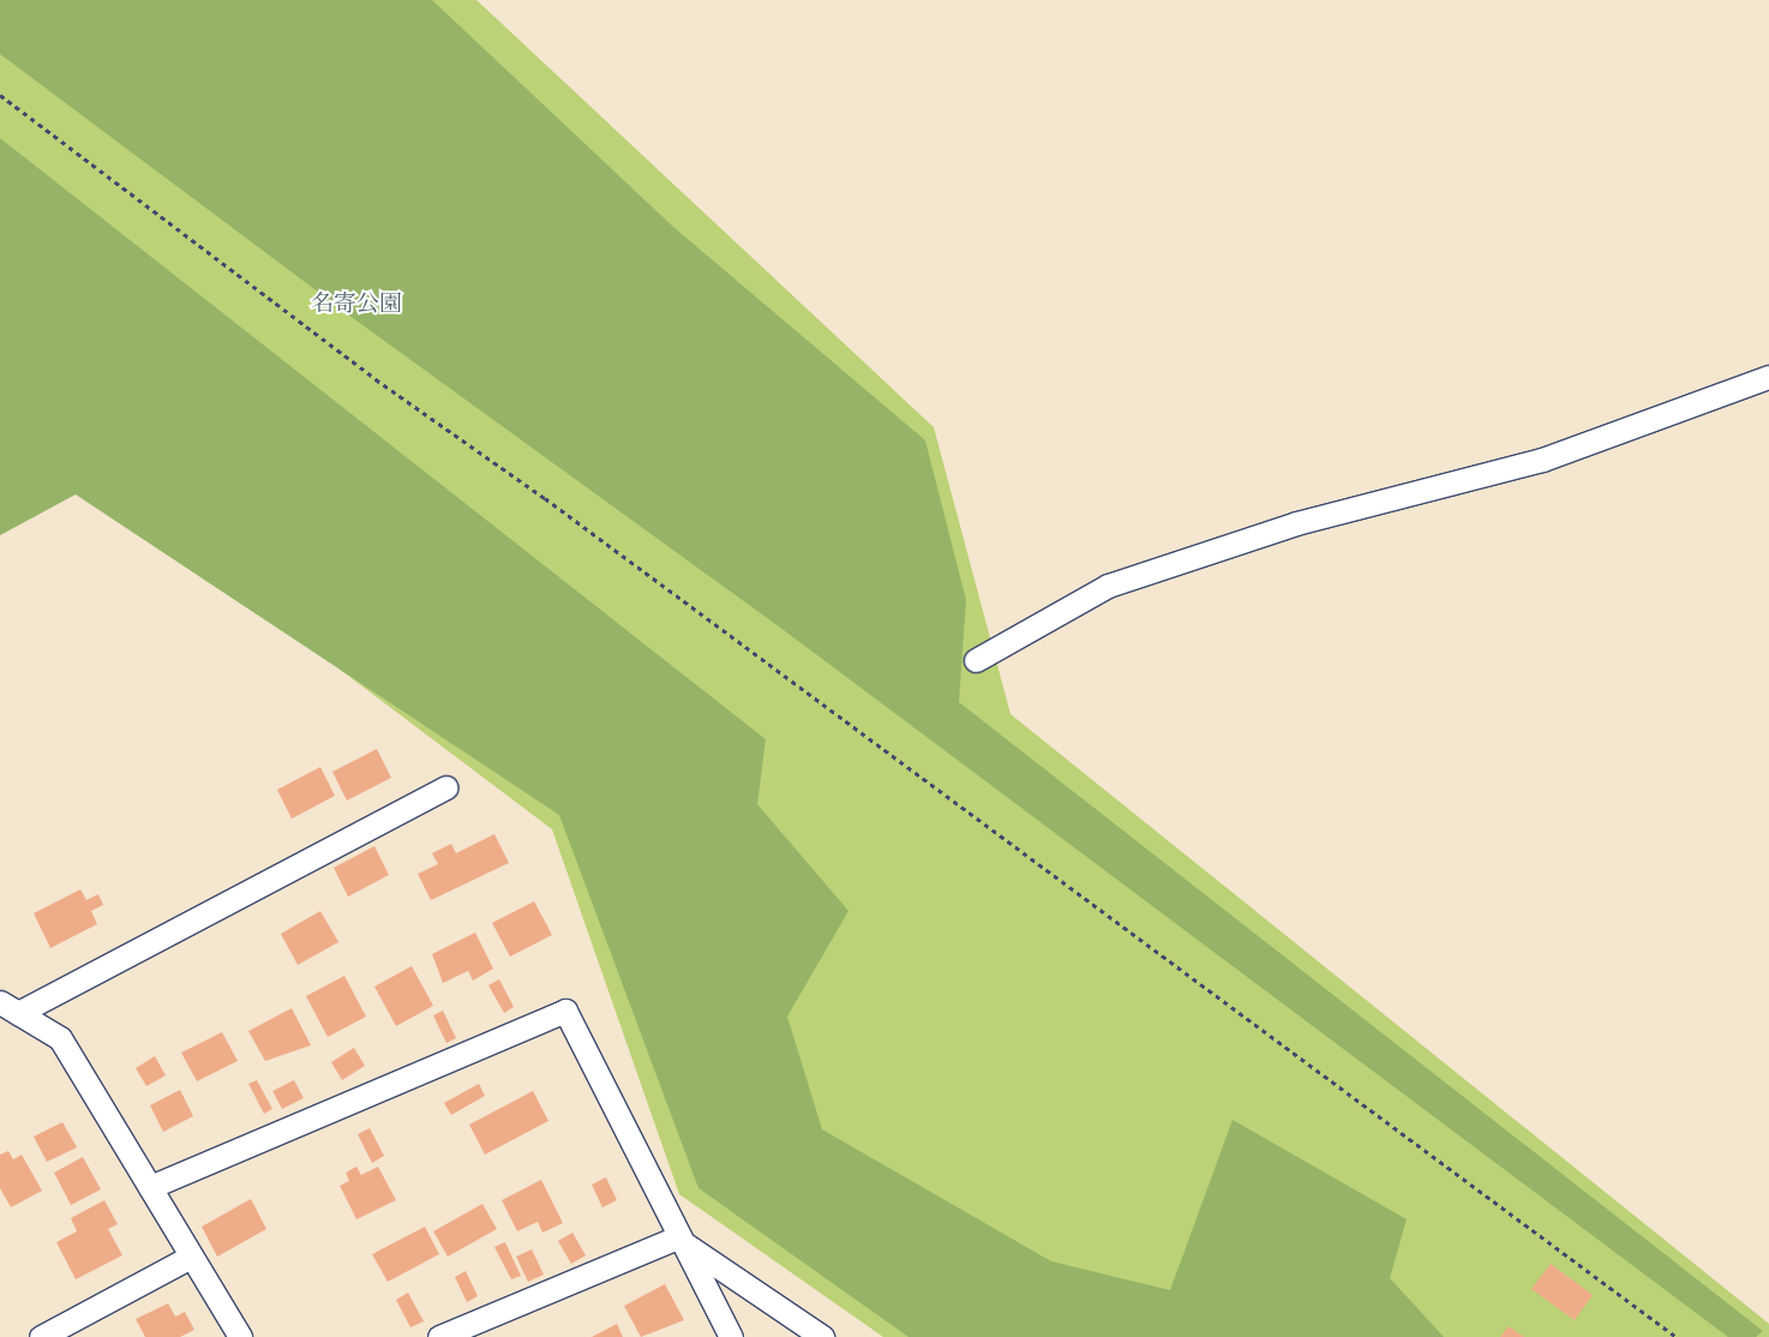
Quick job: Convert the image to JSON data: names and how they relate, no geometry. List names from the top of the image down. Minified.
{"parks":["名寄公園"]}
